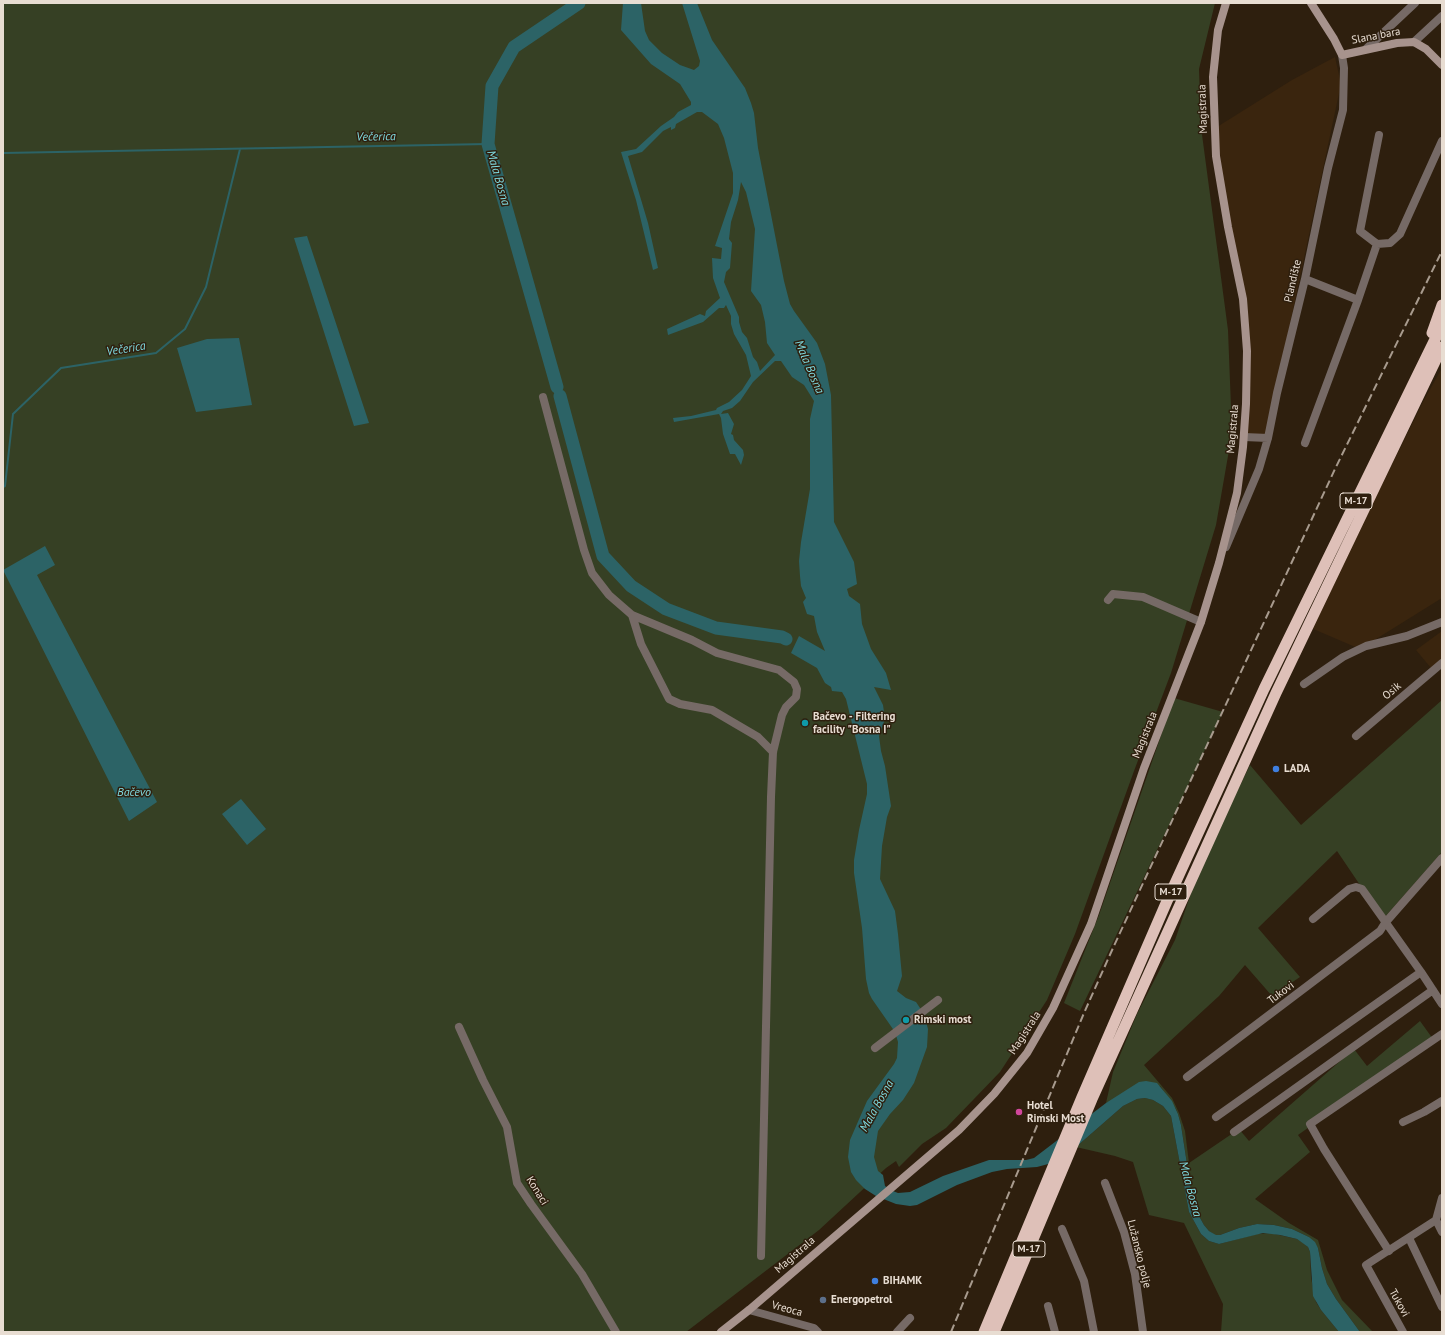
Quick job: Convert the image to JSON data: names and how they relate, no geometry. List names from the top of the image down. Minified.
{"streets":{"highway":["M-17"],"main road":["Slana bara","Magistrala","Plandište"],"street":["Osik","Tukovi","Konaci","Lužansko polje","Vreoca"]},"crossings":[["Slana bara","Plandište"],["Magistrala","Plandište"],["Magistrala","Vreoca"]],"water":["Večerica","Mala Bosna","Bačevo"],"places":["Bačevo - Filtering facility \"Bosna I\"","LADA","Rimski most","Hotel Rimski Most","BIHAMK","Energopetrol"]}
